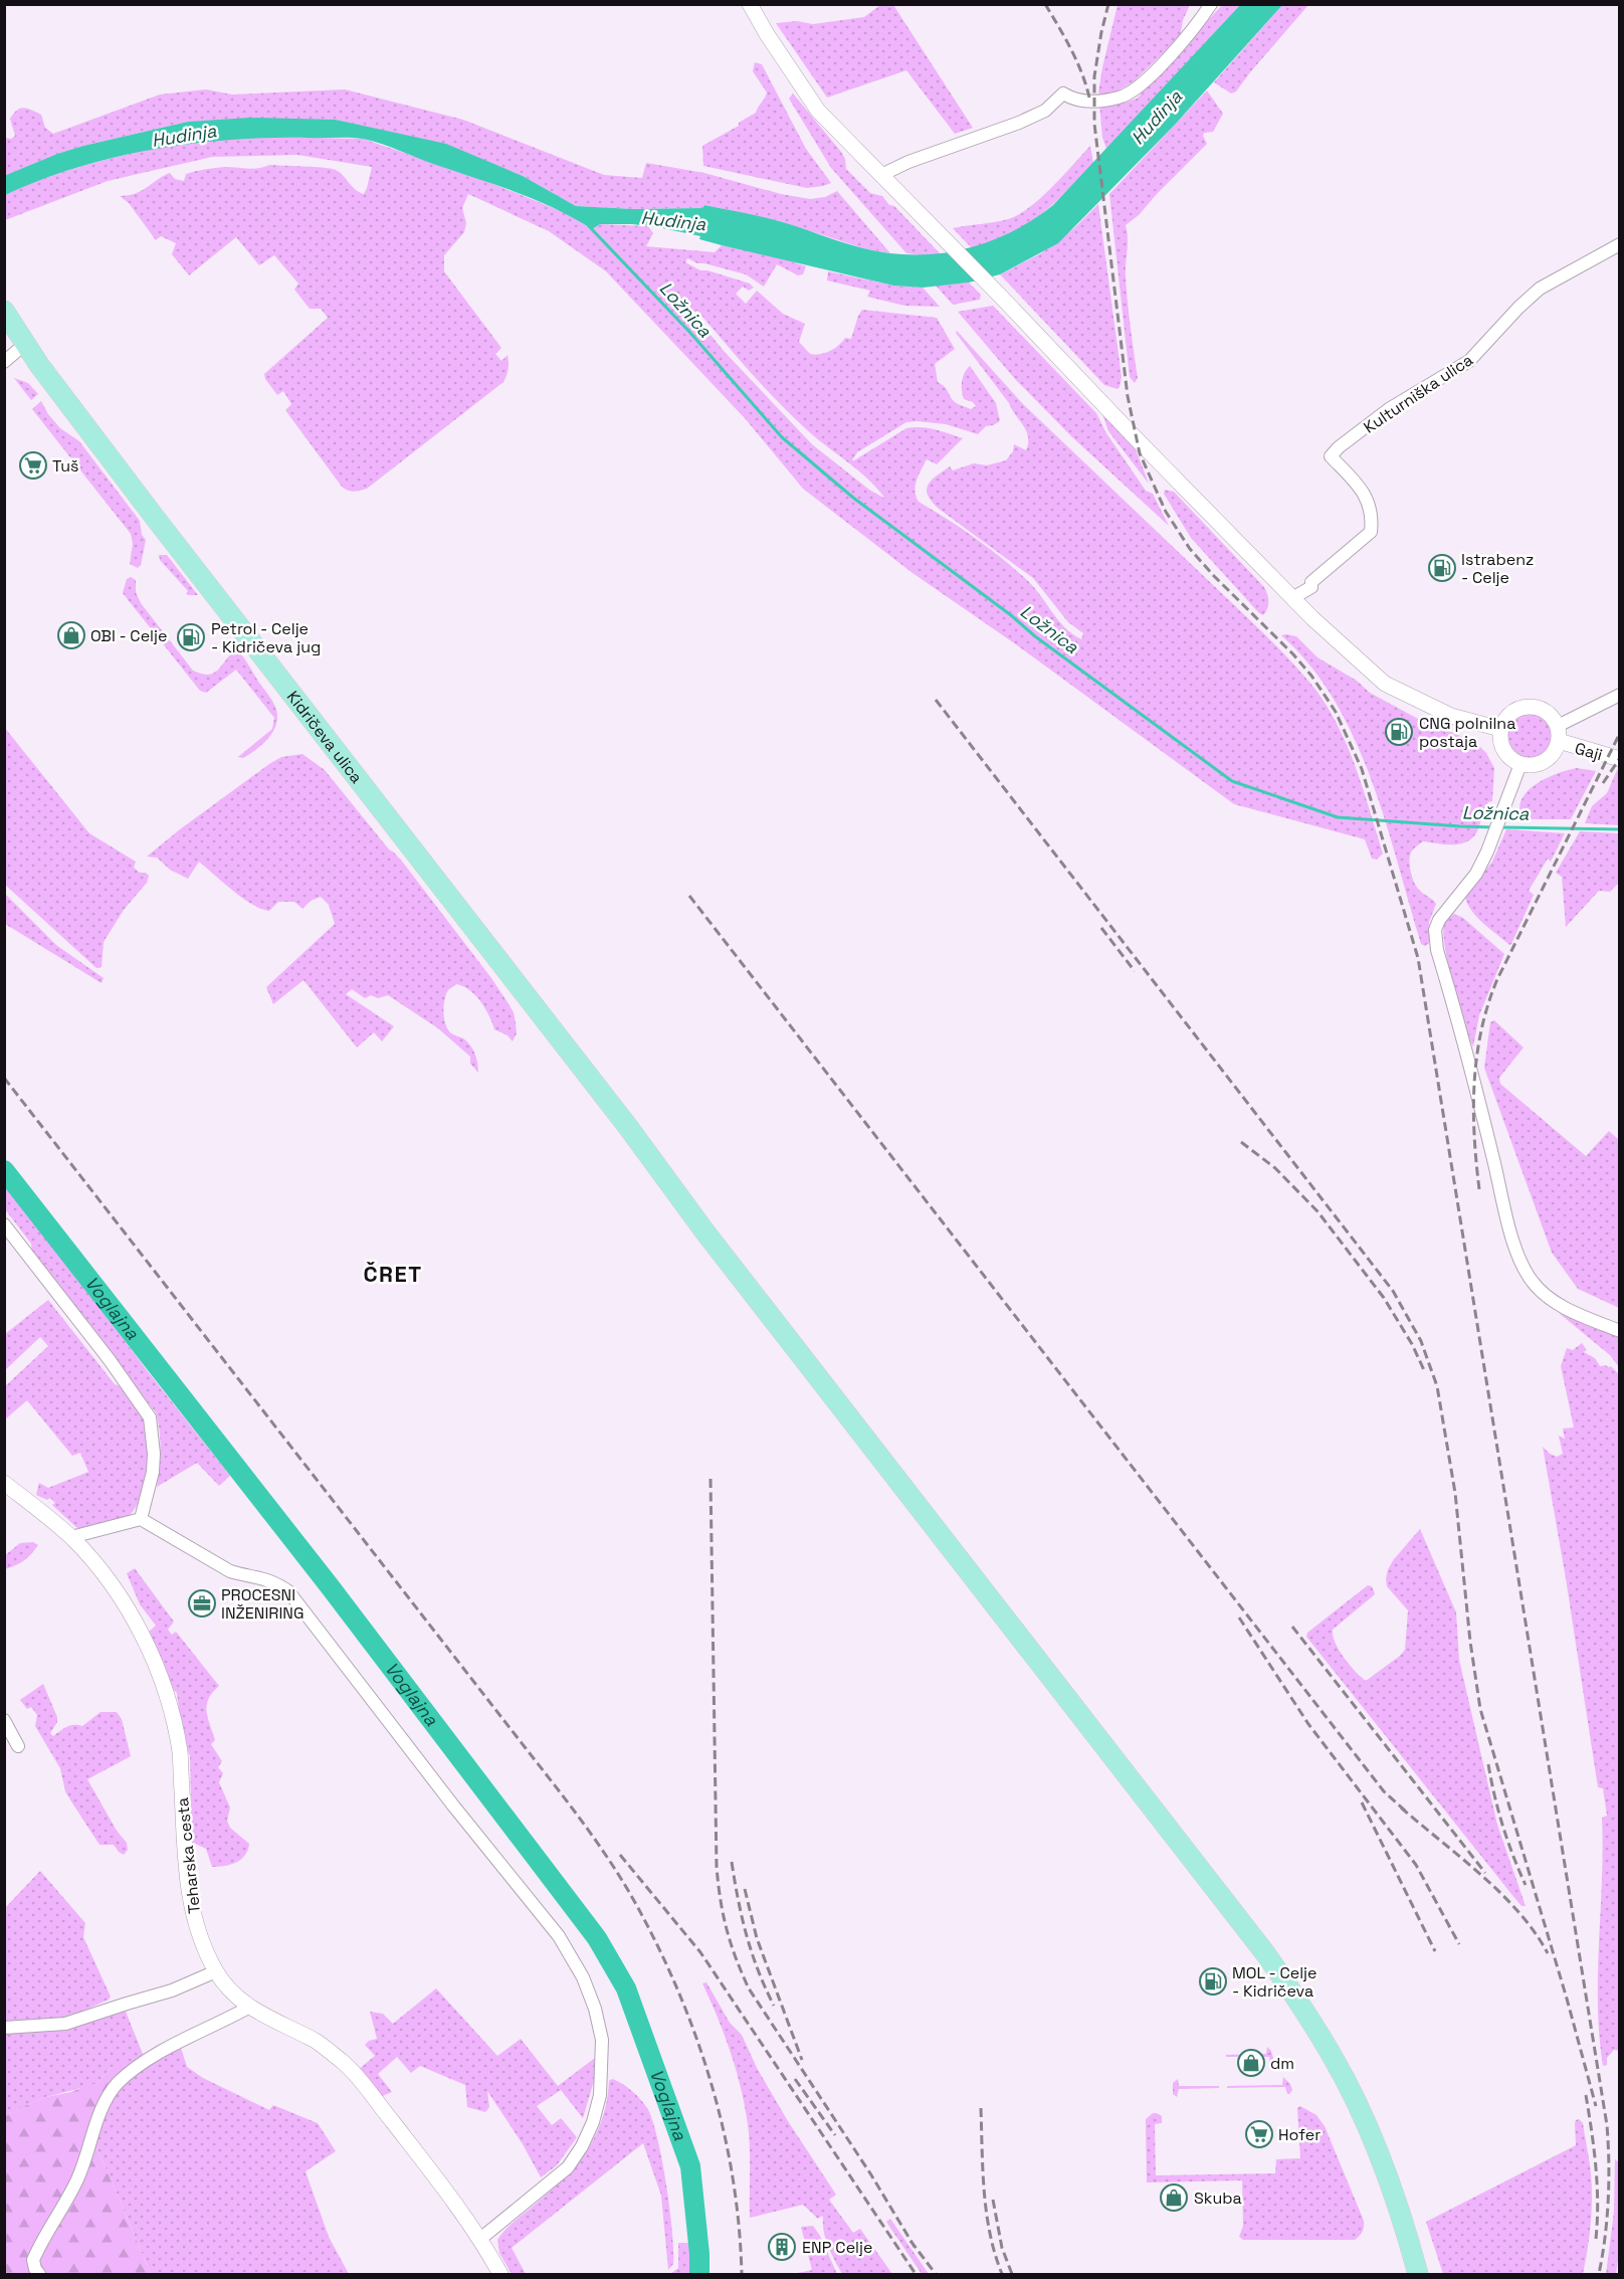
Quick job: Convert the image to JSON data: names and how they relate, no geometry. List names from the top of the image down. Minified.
{"streets":{"main road":["Kidričeva ulica"],"street":["Kulturniška ulica","Gaji","Teharska cesta"]},"districts":["ČRET"],"water":["Hudinja","Ložnica","Voglajna"],"places":{"supermarket":["Tuš","Hofer"],"fuel station":["Istrabenz - Celje","Petrol - Celje - Kidričeva jug","CNG polnilna postaja","MOL - Celje - Kidričeva"],"shop":["OBI - Celje","dm","Skuba"],"office":["PROCESNI INŽENIRING"],"building":["ENP Celje"]}}
